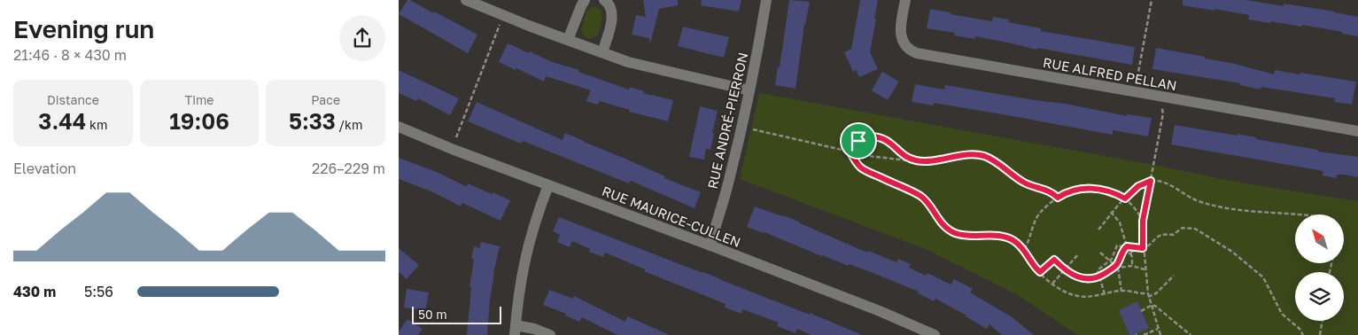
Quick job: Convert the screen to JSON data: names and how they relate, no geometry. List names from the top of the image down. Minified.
{"streets":{"street":["RUE ALFRED PELLAN","RUE ANDRÉ-PIERRON","RUE MAURICE-CULLEN"]},"crossings":[["RUE ANDRÉ-PIERRON","RUE MAURICE-CULLEN"]],"scale_bar":"50 m","north":"top left","page":{"heading":["Evening run","21:46 · 8 × 430 m"],"stats":[["Distance","3.44 km"],["Time","19:06"],["Pace","5:33 /km"]],"chart":["Elevation","226–229 m"],"list":[{"name":"430 m","note":"5:56"}],"scale":"50 m"}}
